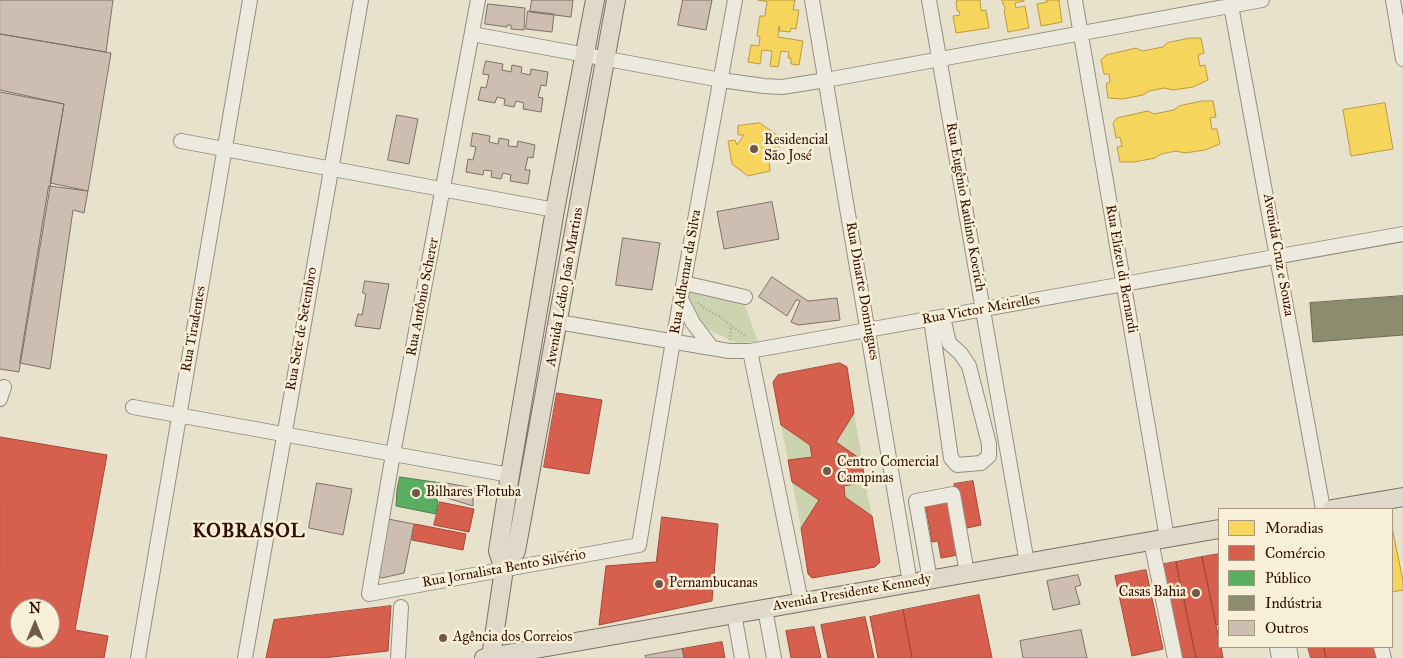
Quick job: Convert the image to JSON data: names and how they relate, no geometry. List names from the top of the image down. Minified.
{"streets":{"main road":["Avenida Lédio João Martins","Avenida Presidente Kennedy"],"street":["Rua Eugênio Raulino Koerich","Avenida Cruz e Souza","Rua Elizeu di Bernardi","Rua Adhemar da Silva","Rua Dinarte Domingues","Rua Antônio Scherer","Rua Victor Meirelles","Rua Tiradentes","Rua Sete de Setembro","Rua Jornalista Bento Silvério"]},"crossings":[["Rua Eugênio Raulino Koerich","Rua Victor Meirelles"],["Rua Eugênio Raulino Koerich","Avenida Presidente Kennedy"],["Avenida Cruz e Souza","Rua Victor Meirelles"],["Rua Elizeu di Bernardi","Rua Victor Meirelles"],["Rua Elizeu di Bernardi","Avenida Presidente Kennedy"],["Rua Adhemar da Silva","Rua Victor Meirelles"],["Rua Adhemar da Silva","Rua Jornalista Bento Silvério"],["Avenida Lédio João Martins","Rua Victor Meirelles"],["Avenida Lédio João Martins","Rua Jornalista Bento Silvério"],["Avenida Lédio João Martins","Avenida Presidente Kennedy"],["Rua Dinarte Domingues","Rua Victor Meirelles"],["Rua Dinarte Domingues","Avenida Presidente Kennedy"],["Rua Antônio Scherer","Rua Jornalista Bento Silvério"]],"districts":["KOBRASOL"],"places":["Residencial São José","Centro Comercial Campinas","Bilhares Flotuba","Pernambucanas","Casas Bahia","Agência dos Correios"],"legend":["Moradias","Comércio","Público","Indústria","Outros"],"north":"top"}
